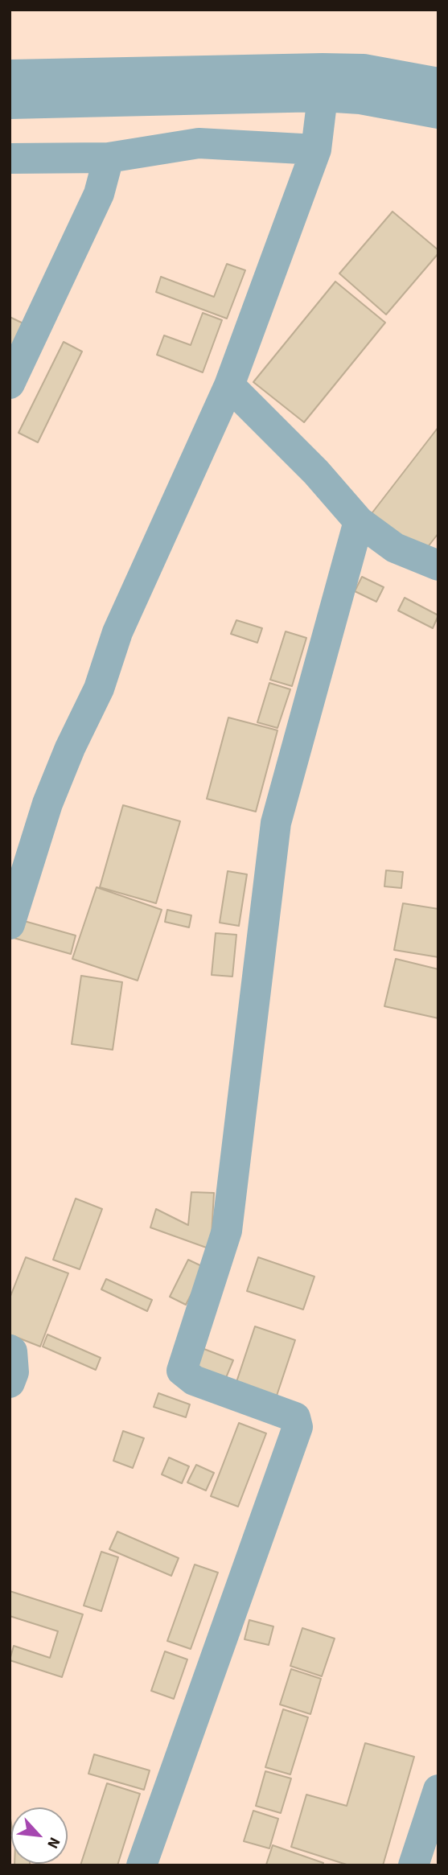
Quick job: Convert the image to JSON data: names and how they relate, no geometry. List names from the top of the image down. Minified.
{"north":"bottom right"}
